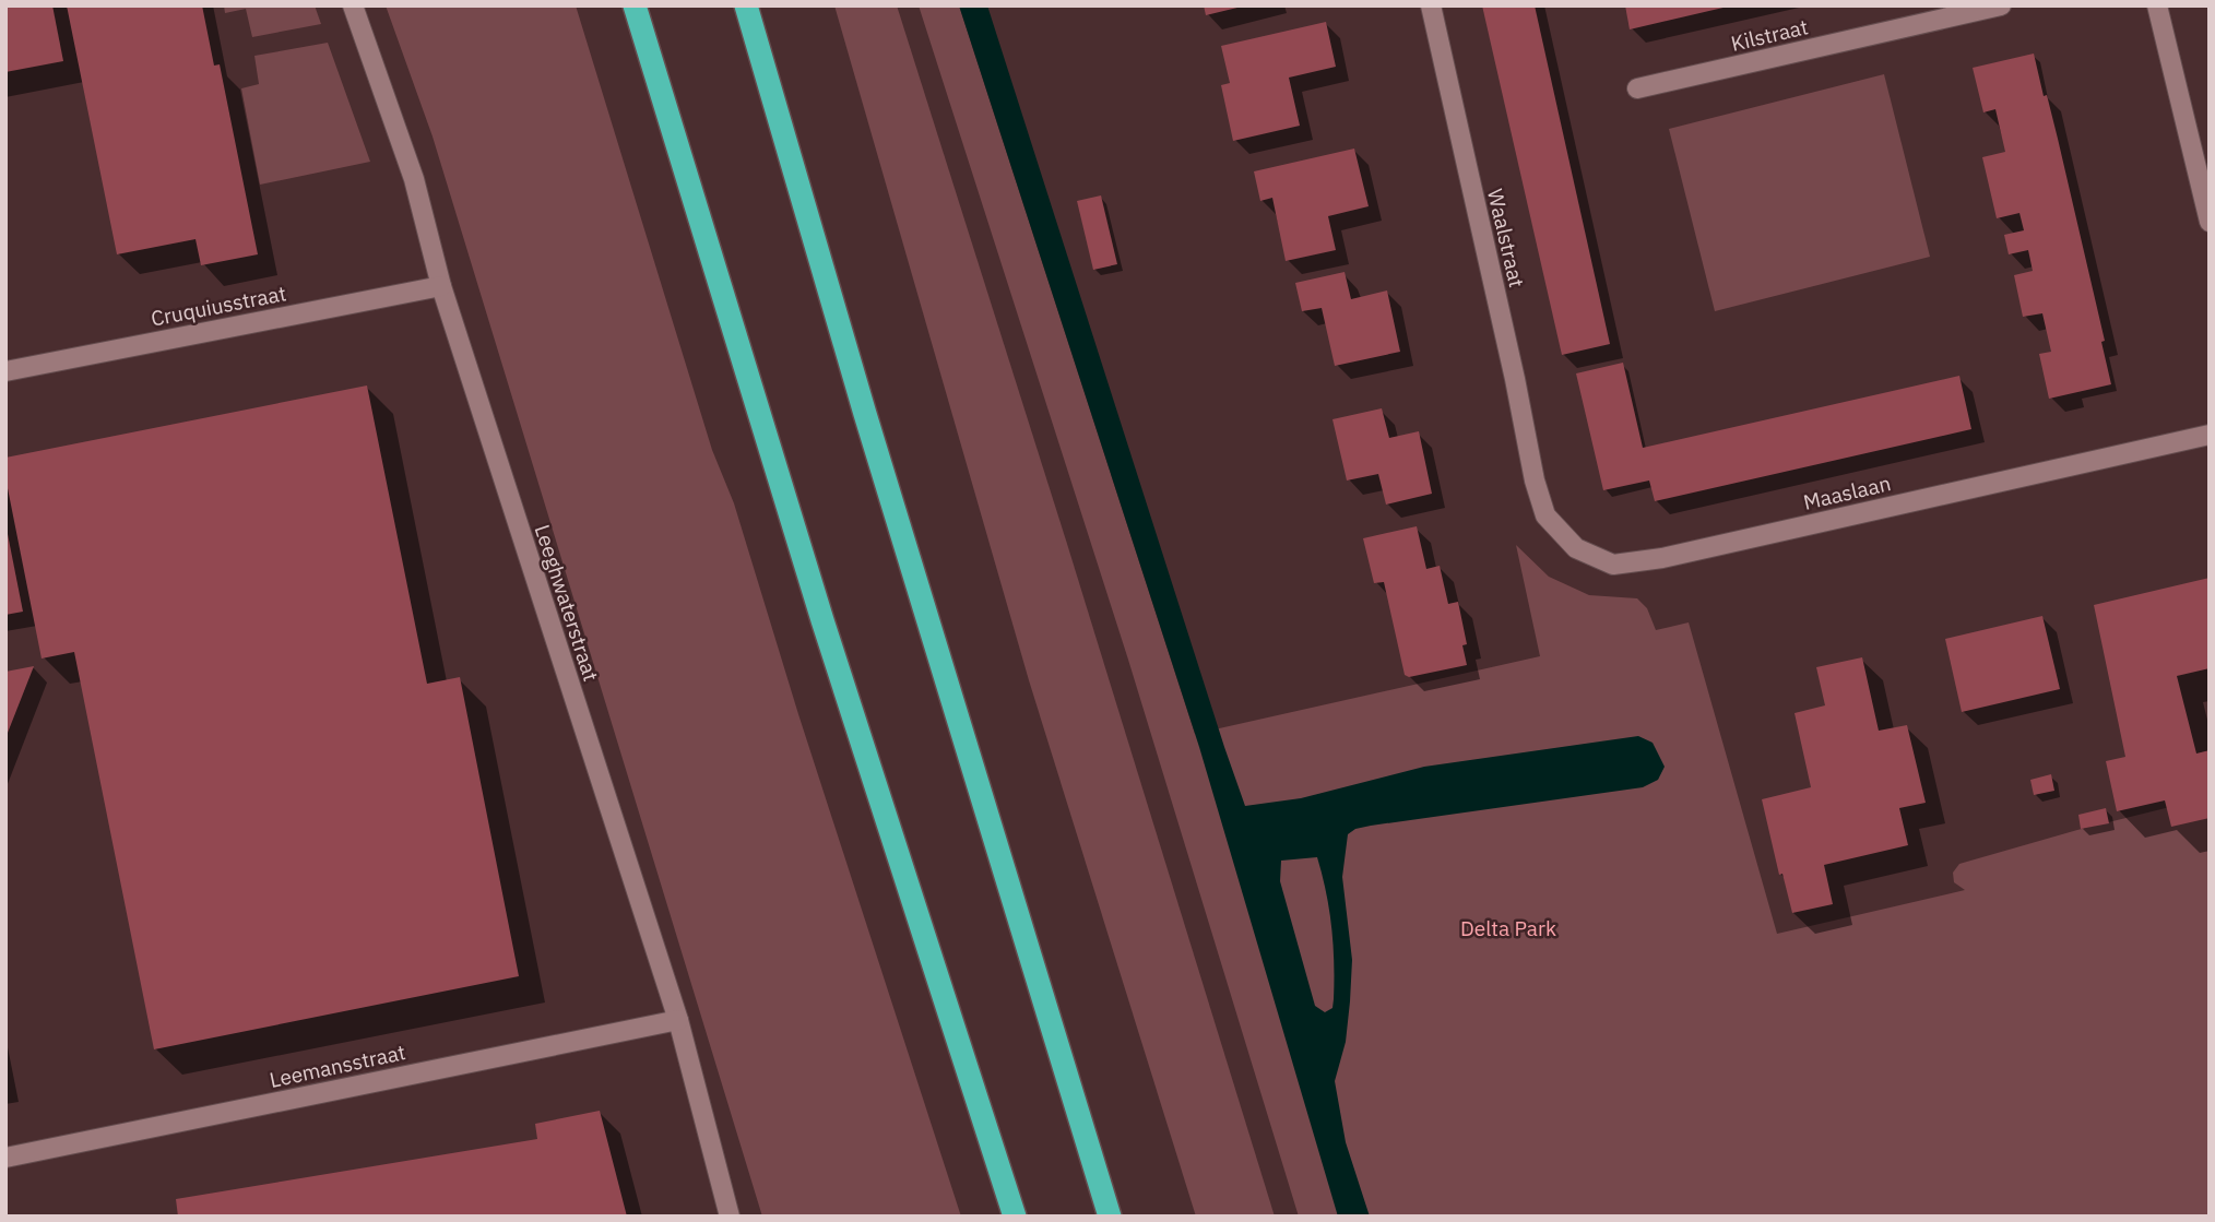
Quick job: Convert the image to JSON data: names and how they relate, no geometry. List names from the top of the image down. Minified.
{"streets":{"street":["Kilstraat","Waalstraat","Cruquiusstraat","Maaslaan","Leeghwaterstraat","Leemansstraat"]},"crossings":[["Waalstraat","Maaslaan"],["Cruquiusstraat","Leeghwaterstraat"],["Leeghwaterstraat","Leemansstraat"]],"parks":["Delta Park"]}
